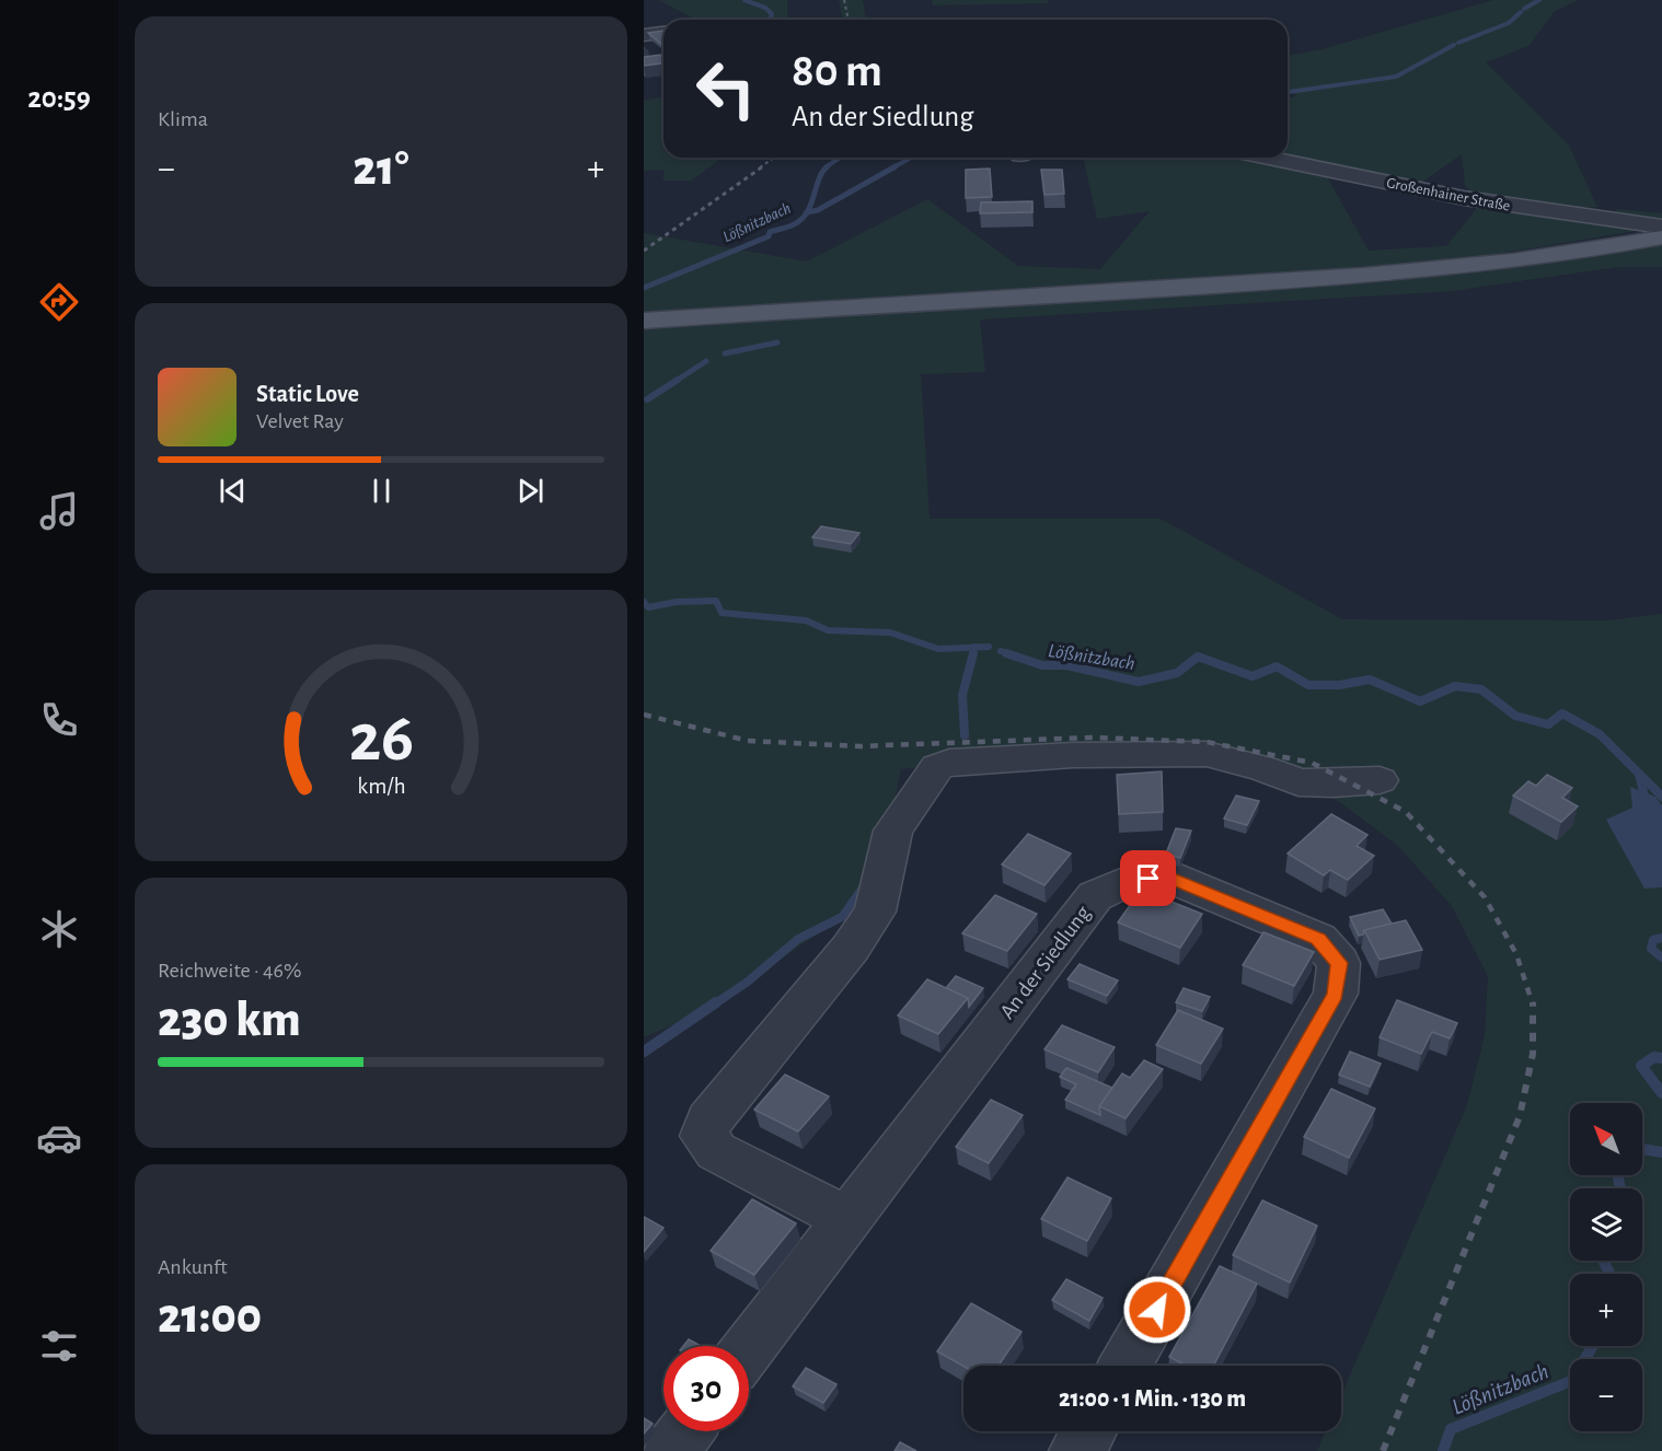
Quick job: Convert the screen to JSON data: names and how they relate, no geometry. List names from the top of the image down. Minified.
{"streets":{"street":["Großenhainer Straße","An der Siedlung"]},"water":["Lößnitzbach"],"north":"top left","page":{"tabs":"20:59","tile":["Klima",["Reichweite · 46%","230 km"],["Ankunft","21:00"]],"turn":["80 m","An der Siedlung"],"heat":["−","21°","+"],"song":["Static Love","Velvet Ray"],"map_buttons":["+","−"],"limit":"30","trip":"21:00 · 1 Min. · 130 m","gauge":["26","km/h"]}}
